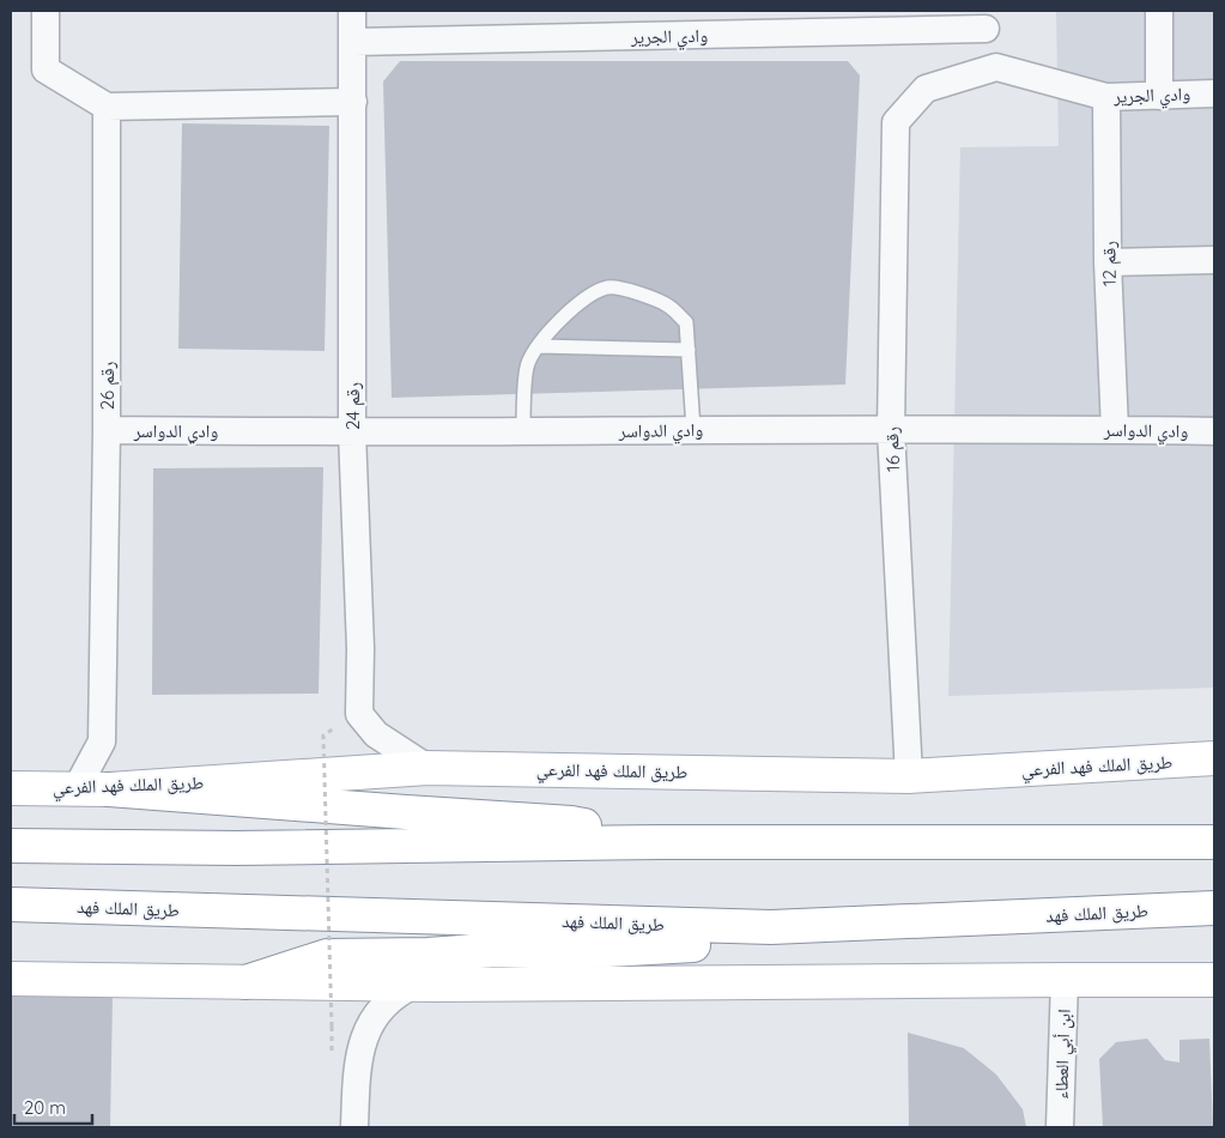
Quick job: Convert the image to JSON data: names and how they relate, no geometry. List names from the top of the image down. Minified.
{"streets":{"main road":["طريق الملك فهد الفرعي","طريق الملك فهد"],"street":["وادي الجرير","رقم 12","رقم 26","رقم 24","وادي الدواسر","رقم 16","ابن أبي العطاء"]},"crossings":[["وادي الجرير","رقم 12"],["وادي الجرير","رقم 24"],["وادي الجرير","رقم 16"],["رقم 12","وادي الدواسر"],["رقم 26","وادي الدواسر"],["رقم 26","طريق الملك فهد الفرعي"],["رقم 24","وادي الدواسر"],["رقم 24","طريق الملك فهد الفرعي"],["وادي الدواسر","رقم 16"],["رقم 16","طريق الملك فهد الفرعي"]],"scale_bar":"20 m"}
